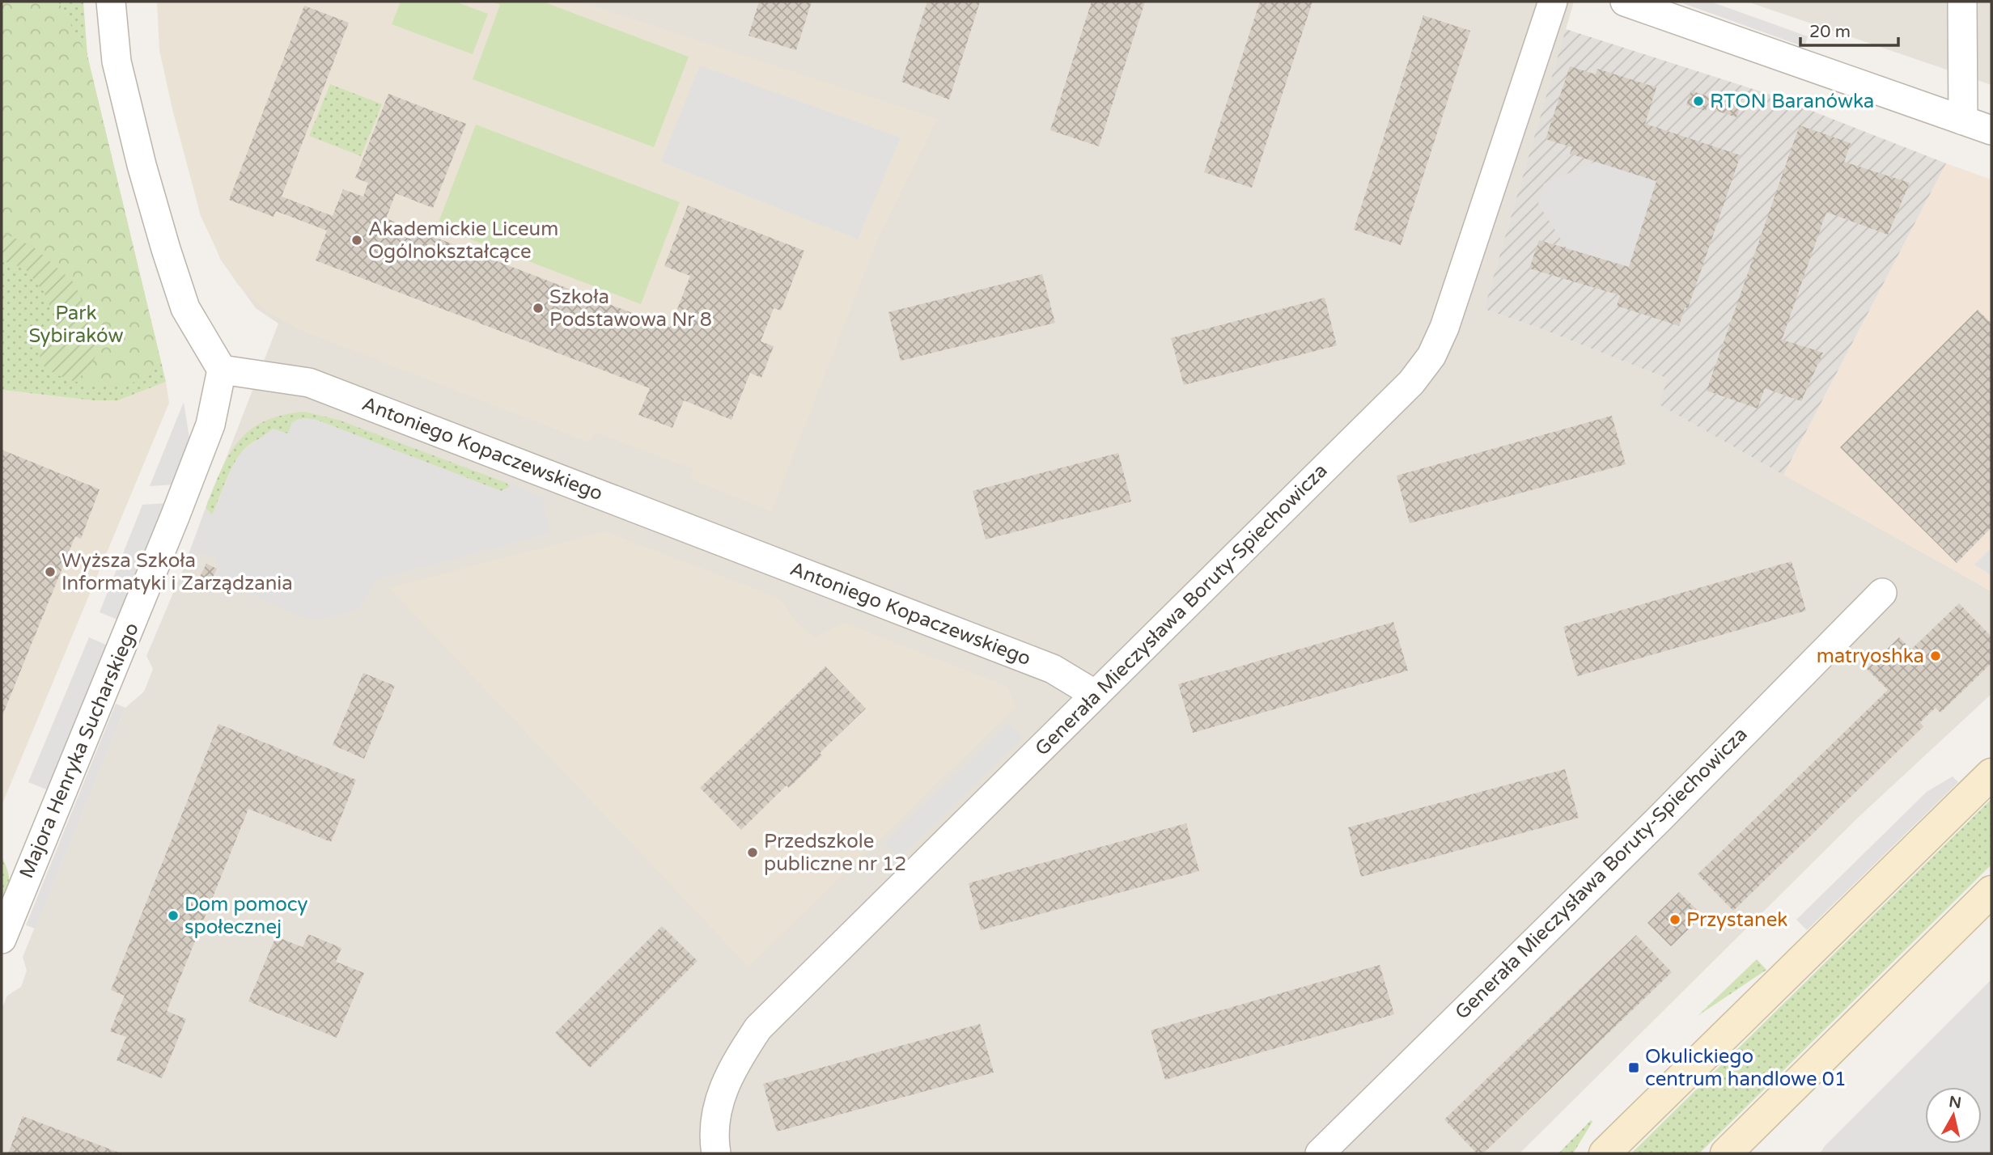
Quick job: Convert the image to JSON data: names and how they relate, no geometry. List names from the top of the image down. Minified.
{"streets":{"street":["Antoniego Kopaczewskiego","Generała Mieczysława Boruty-Spiechowicza","Majora Henryka Sucharskiego"]},"crossings":[["Antoniego Kopaczewskiego","Generała Mieczysława Boruty-Spiechowicza"],["Antoniego Kopaczewskiego","Majora Henryka Sucharskiego"]],"parks":["Park Sybiraków"],"places":{"other":["RTON Baranówka","Akademickie Liceum Ogólnokształcące","Szkoła Podstawowa Nr 8","Wyższa Szkoła Informatyki i Zarządzania","matryoshka","Przedszkole publiczne nr 12","Dom pomocy społecznej","Przystanek"],"transit":["Okulickiego centrum handlowe 01"]},"scale_bar":"20 m","north":"top"}
